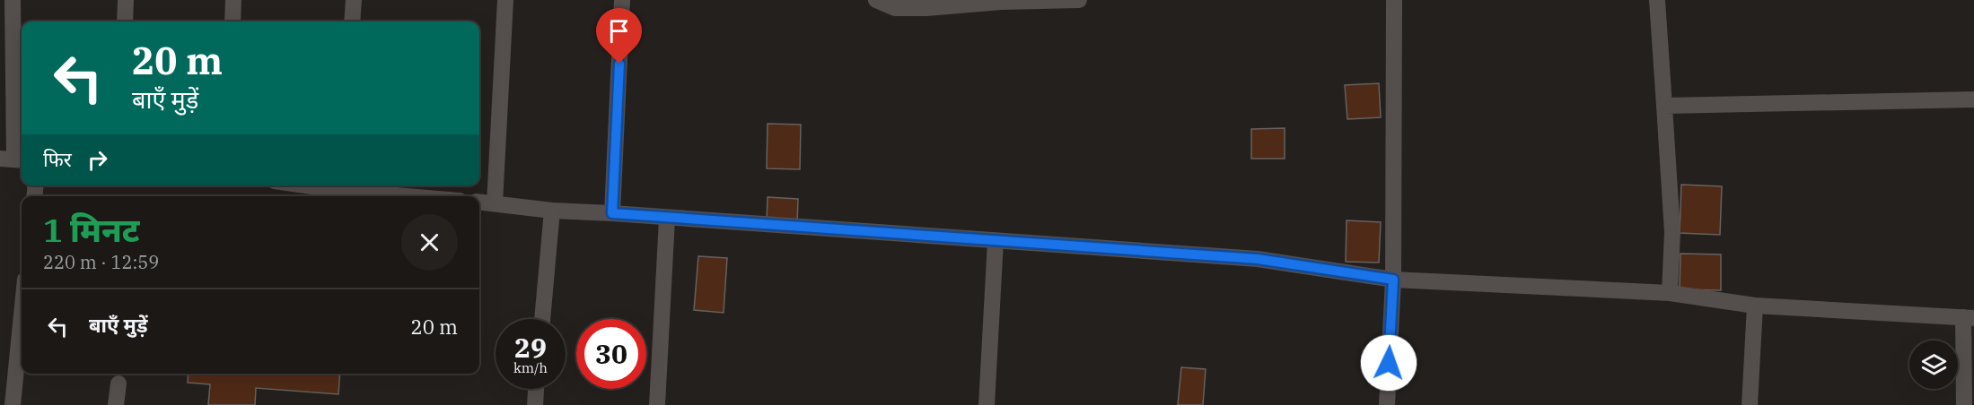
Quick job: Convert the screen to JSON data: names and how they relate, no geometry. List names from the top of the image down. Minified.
{"page":{"turn":["20 m","बाएँ मुड़ें"],"then":"फिर","heading":["1 मिनट","220 m · 12:59"],"list":[{"name":"बाएँ मुड़ें","value":"20 m"}],"speed":"29 km/h","limit":"30"}}
